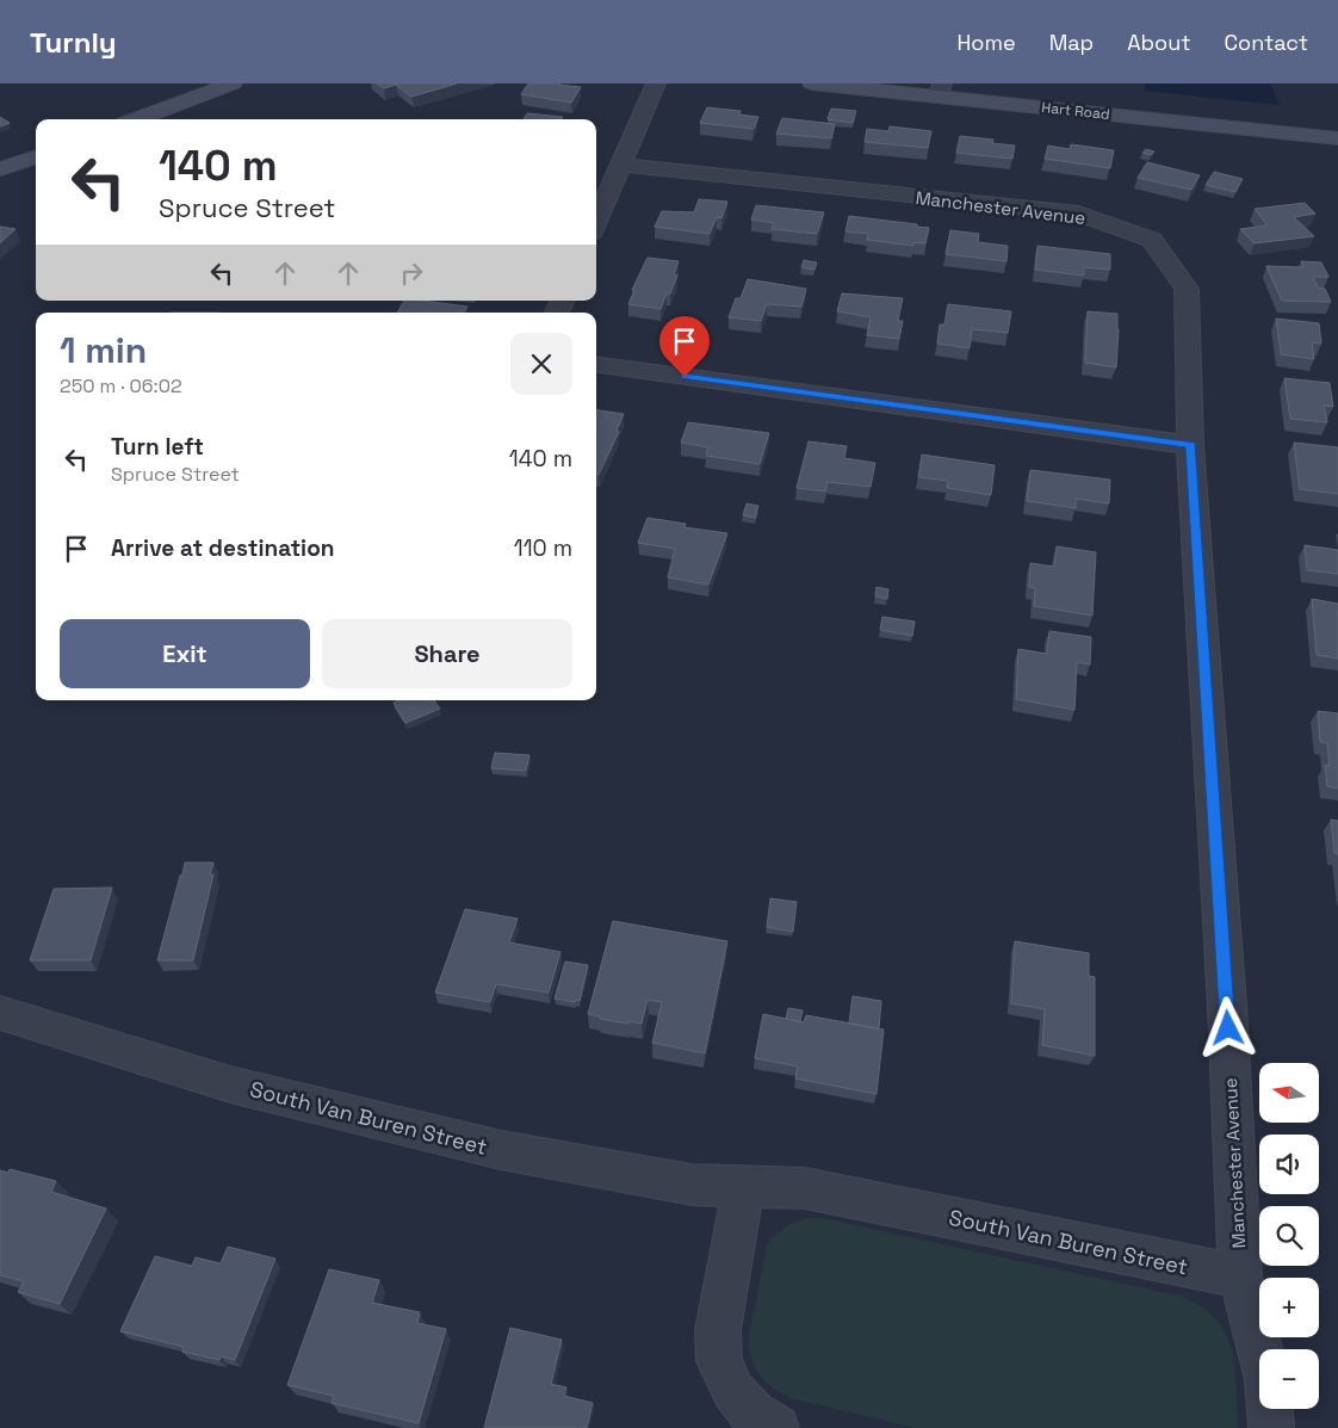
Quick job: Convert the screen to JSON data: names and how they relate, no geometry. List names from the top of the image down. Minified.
{"streets":{"street":["Hart Road","Manchester Avenue","South Van Buren Street"]},"crossings":[["Manchester Avenue","South Van Buren Street"]],"north":"left","page":{"header":"Turnly","nav":["Home","Map","About","Contact"],"turn":["140 m","Spruce Street"],"heading":["1 min","250 m · 06:02"],"list":[{"name":"Turn left","note":"Spruce Street","value":"140 m"},{"name":"Arrive at destination","value":"110 m"}],"buttons":["Exit","Share"],"map_buttons":["+","−"]}}
